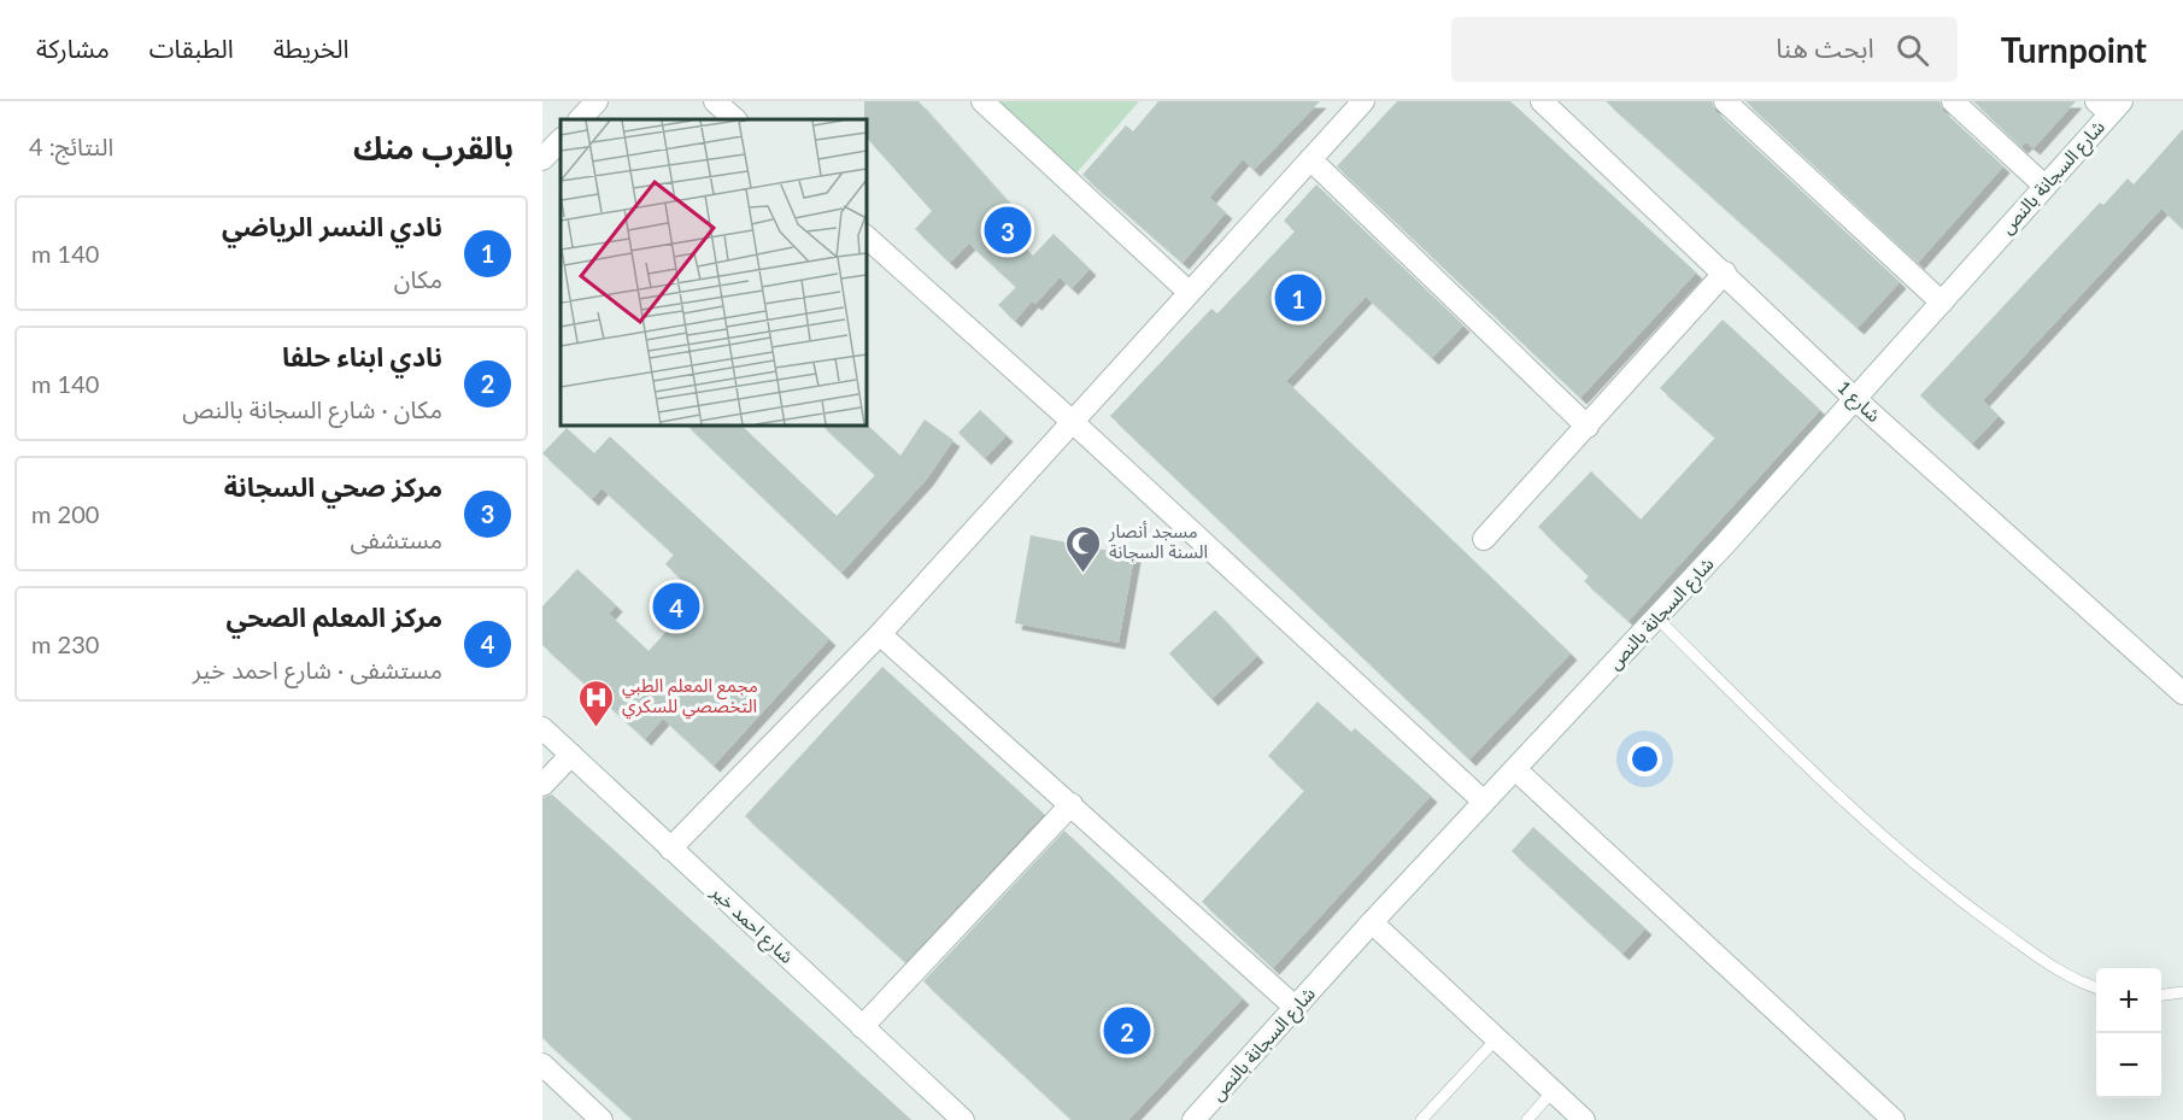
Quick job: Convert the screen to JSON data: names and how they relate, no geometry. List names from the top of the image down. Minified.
{"streets":{"street":["شارع السجانة بالنص","شارع 1","شارع احمد خير"]},"crossings":[["شارع السجانة بالنص","شارع 1"]],"places":{"mosque":["مسجد أنصار السنة السجانة"],"hospital":["مجمع المعلم الطبي التخصصي للسكري"]},"page":{"header":"Turnpoint","search":"ابحث هنا","nav":["الخريطة","الطبقات","مشاركة"],"heading":["بالقرب منك","النتائج: 4"],"list":[{"mark":"1","name":"نادي النسر الرياضي","note":"مكان","value":"140 m"},{"mark":"2","name":"نادي ابناء حلفا","note":"مكان · شارع السجانة بالنص","value":"140 m"},{"mark":"3","name":"مركز صحي السجانة","note":"مستشفى","value":"200 m"},{"mark":"4","name":"مركز المعلم الصحي","note":"مستشفى · شارع احمد خير","value":"230 m"}],"pins":["3","1","4","2"],"map_buttons":["+","−"]}}
